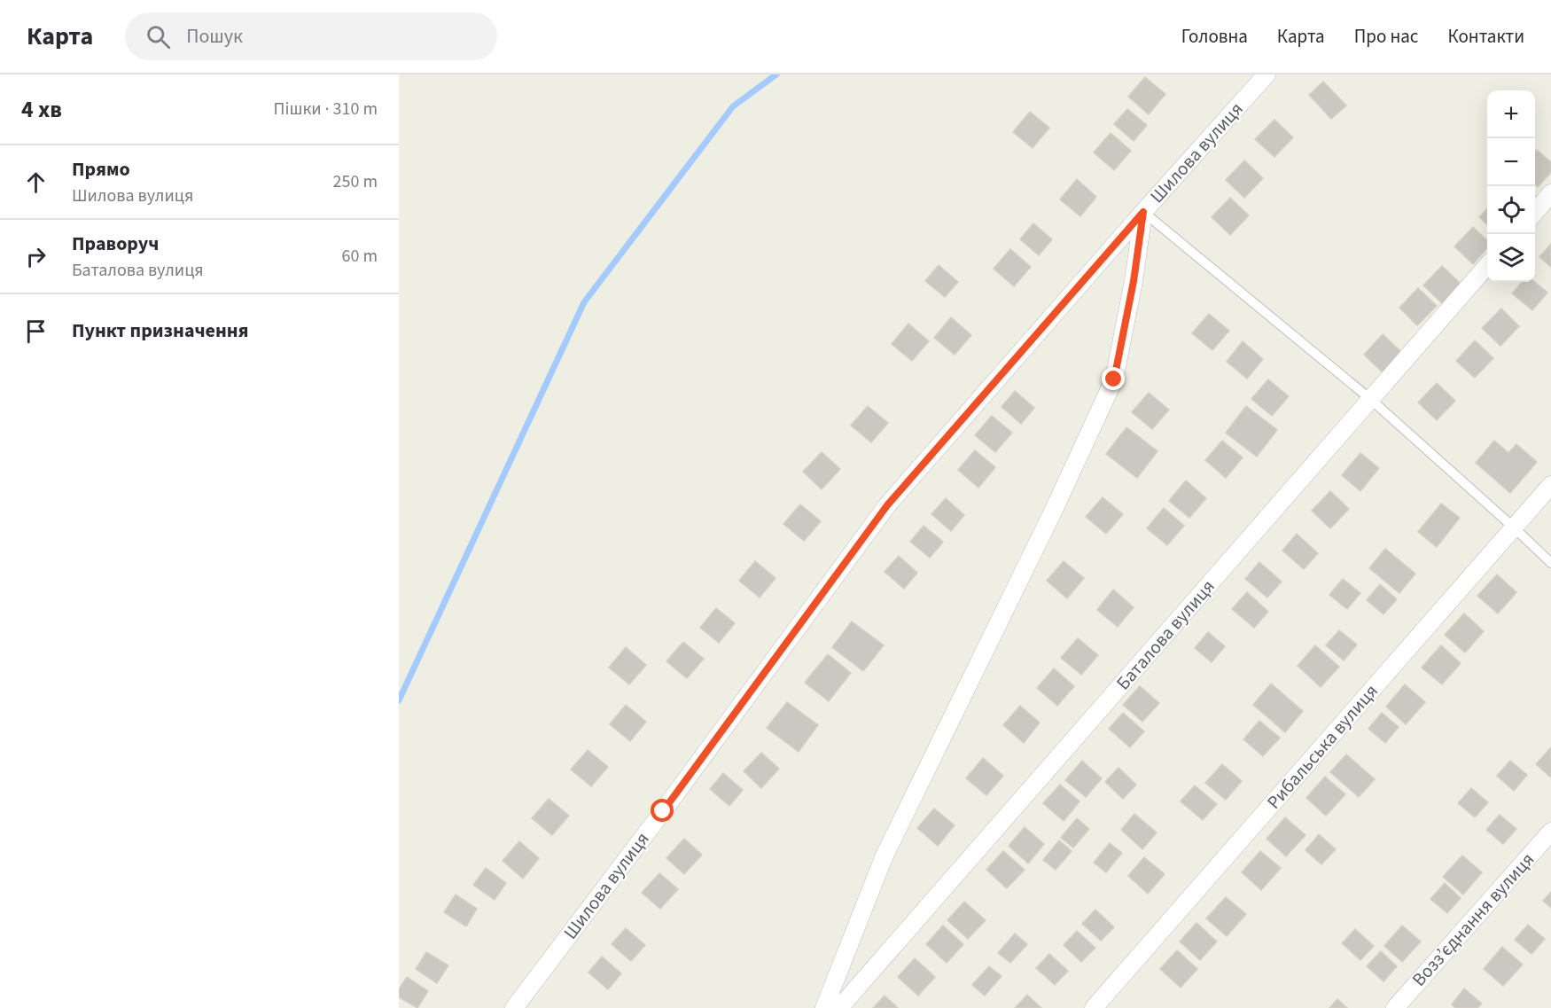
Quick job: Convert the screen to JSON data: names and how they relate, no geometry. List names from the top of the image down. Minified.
{"streets":{"street":["Шилова вулиця","Баталова вулиця","Рибальська вулиця","Возз’єднання вулиця"]},"page":{"header":"Карта","search":"Пошук","nav":["Головна","Карта","Про нас","Контакти"],"heading":["4 хв","Пішки · 310 m"],"map_buttons":["+","−"],"list":[["Прямо","Шилова вулиця","250 m"],["Праворуч","Баталова вулиця","60 m"],"Пункт призначення"]}}
